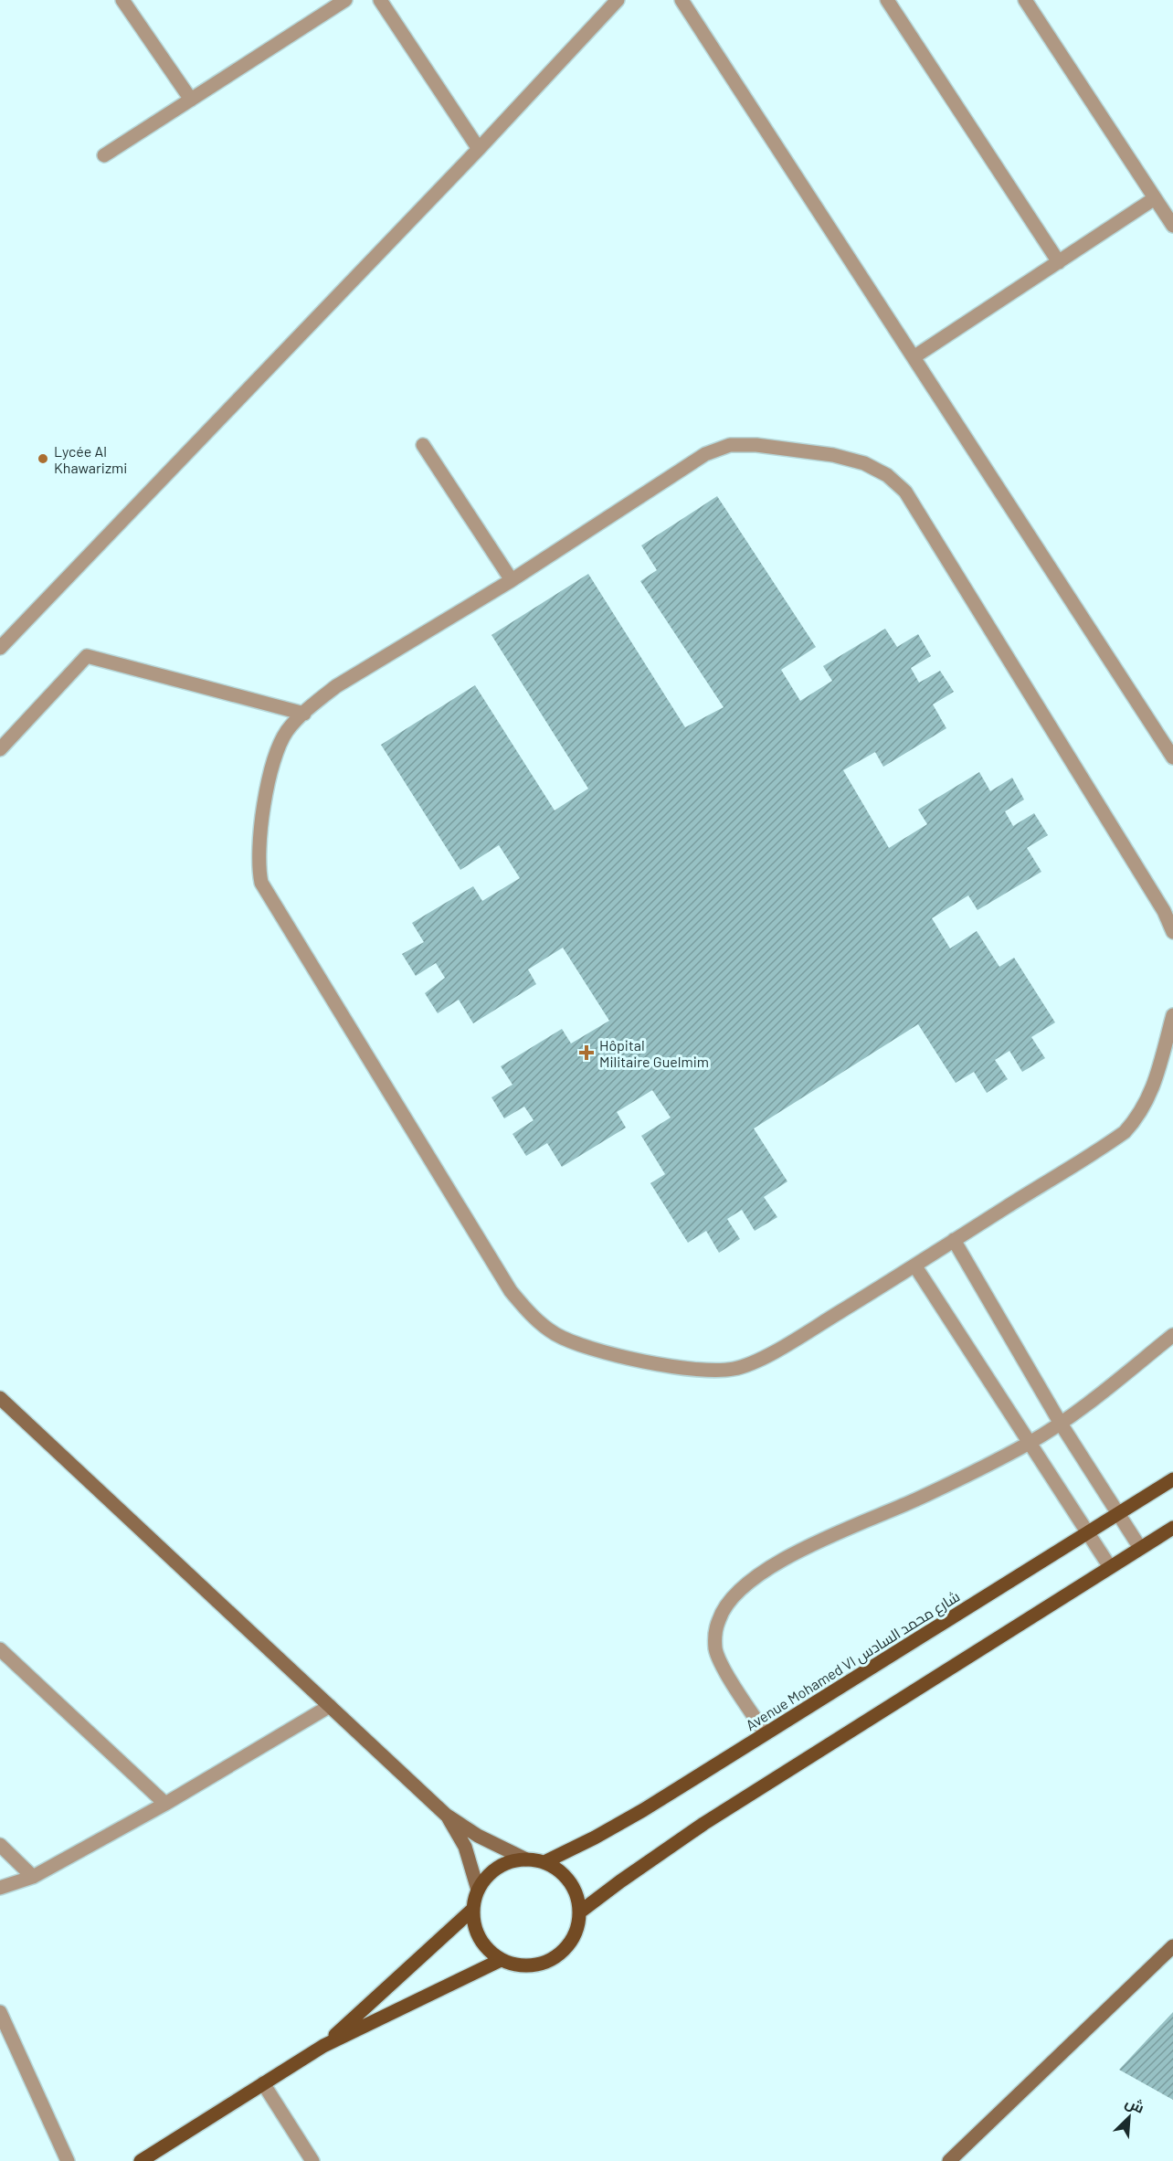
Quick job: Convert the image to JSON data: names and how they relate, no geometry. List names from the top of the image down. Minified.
{"streets":{"main road":["Avenue Mohamed VI شارع محمد السادس"]},"places":{"other":["Lycée Al Khawarizmi"],"health":["Hôpital Militaire Guelmim"]},"north":"top right"}
